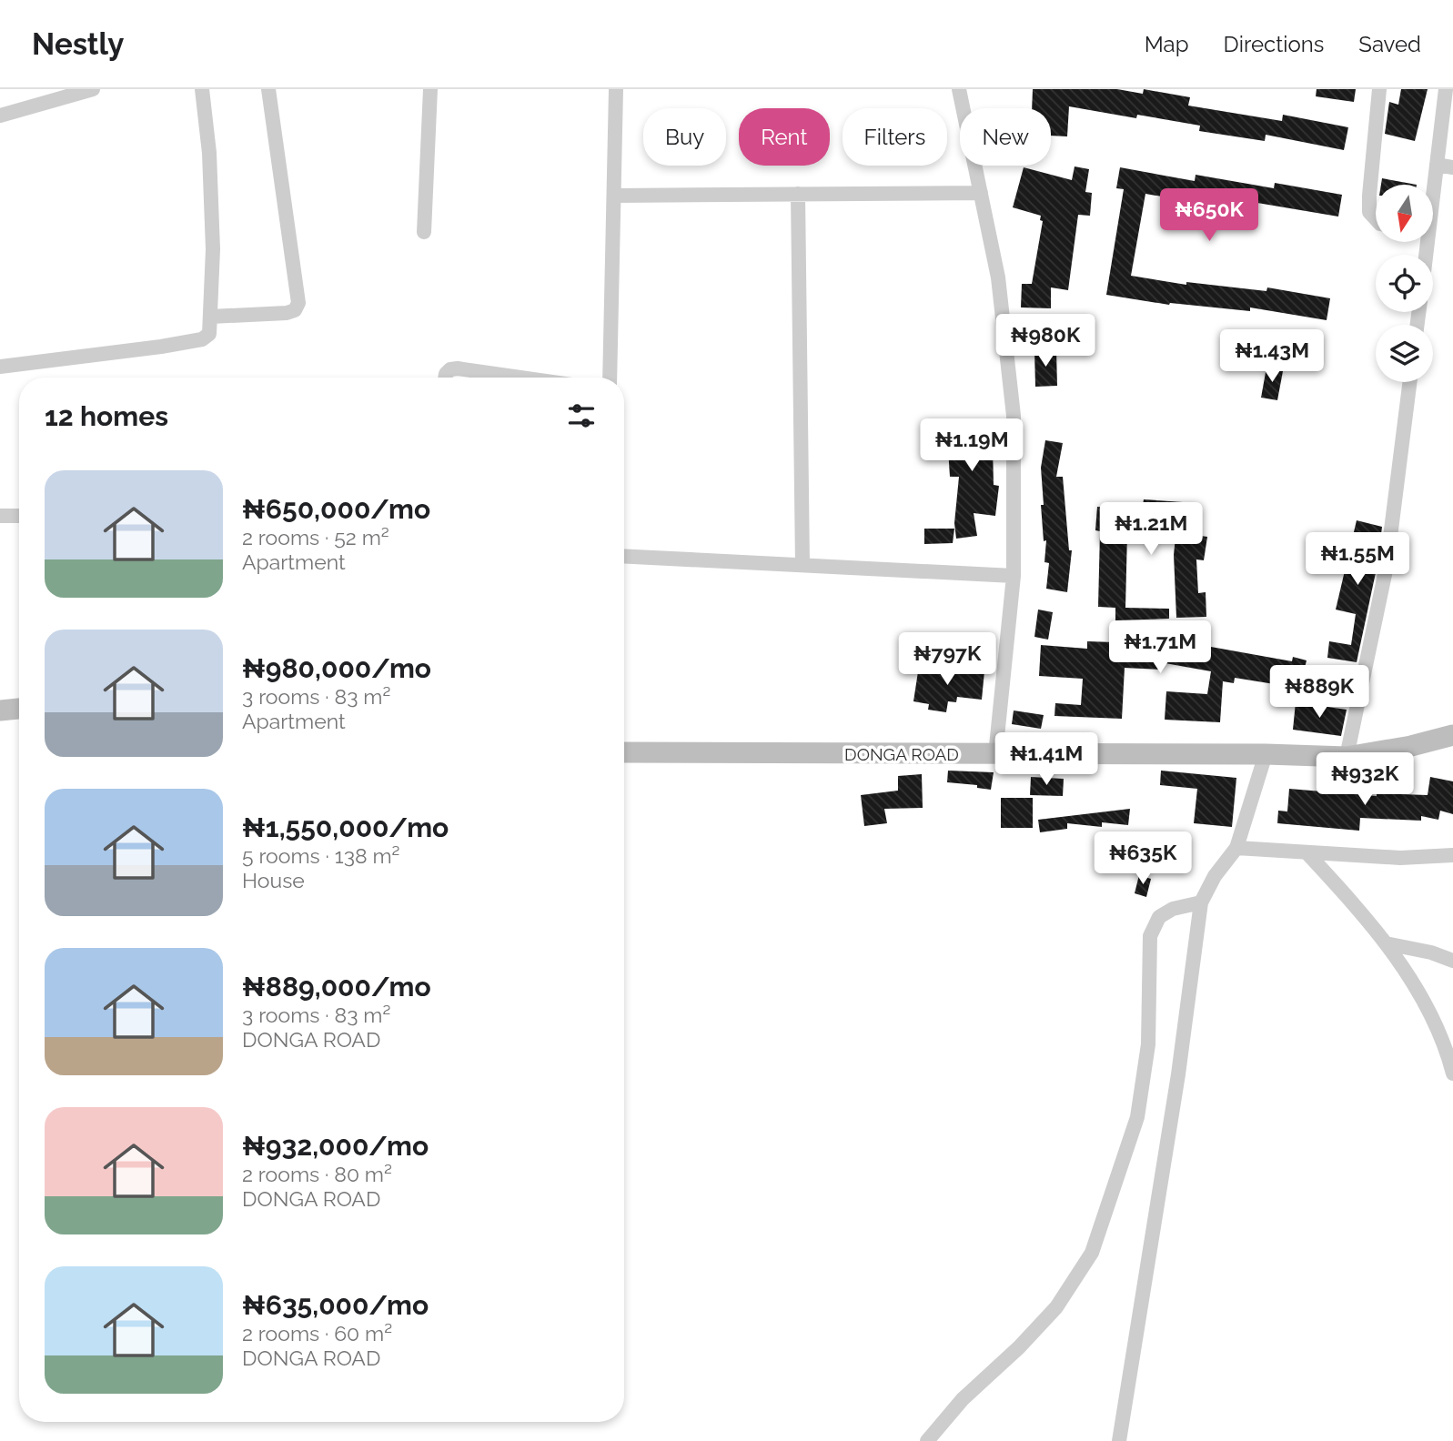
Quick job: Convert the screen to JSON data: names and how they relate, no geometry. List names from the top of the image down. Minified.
{"streets":{"street":["DONGA ROAD"]},"north":"bottom","page":{"header":"Nestly","nav":["Map","Directions","Saved"],"chip":["Buy","Rent","Filters","New"],"price":["₦650K","₦980K","₦1.43M","₦1.19M","₦1.21M","₦1.55M","₦1.71M","₦797K","₦889K","₦1.41M","₦932K","₦635K"],"heading":"12 homes","list":[{"name":"₦650,000/mo","note":"2 rooms · 52 m² · Apartment"},{"name":"₦980,000/mo","note":"3 rooms · 83 m² · Apartment"},{"name":"₦1,550,000/mo","note":"5 rooms · 138 m² · House"},{"name":"₦889,000/mo","note":"3 rooms · 83 m² · DONGA ROAD"},{"name":"₦932,000/mo","note":"2 rooms · 80 m² · DONGA ROAD"},{"name":"₦635,000/mo","note":"2 rooms · 60 m² · DONGA ROAD"}]}}
